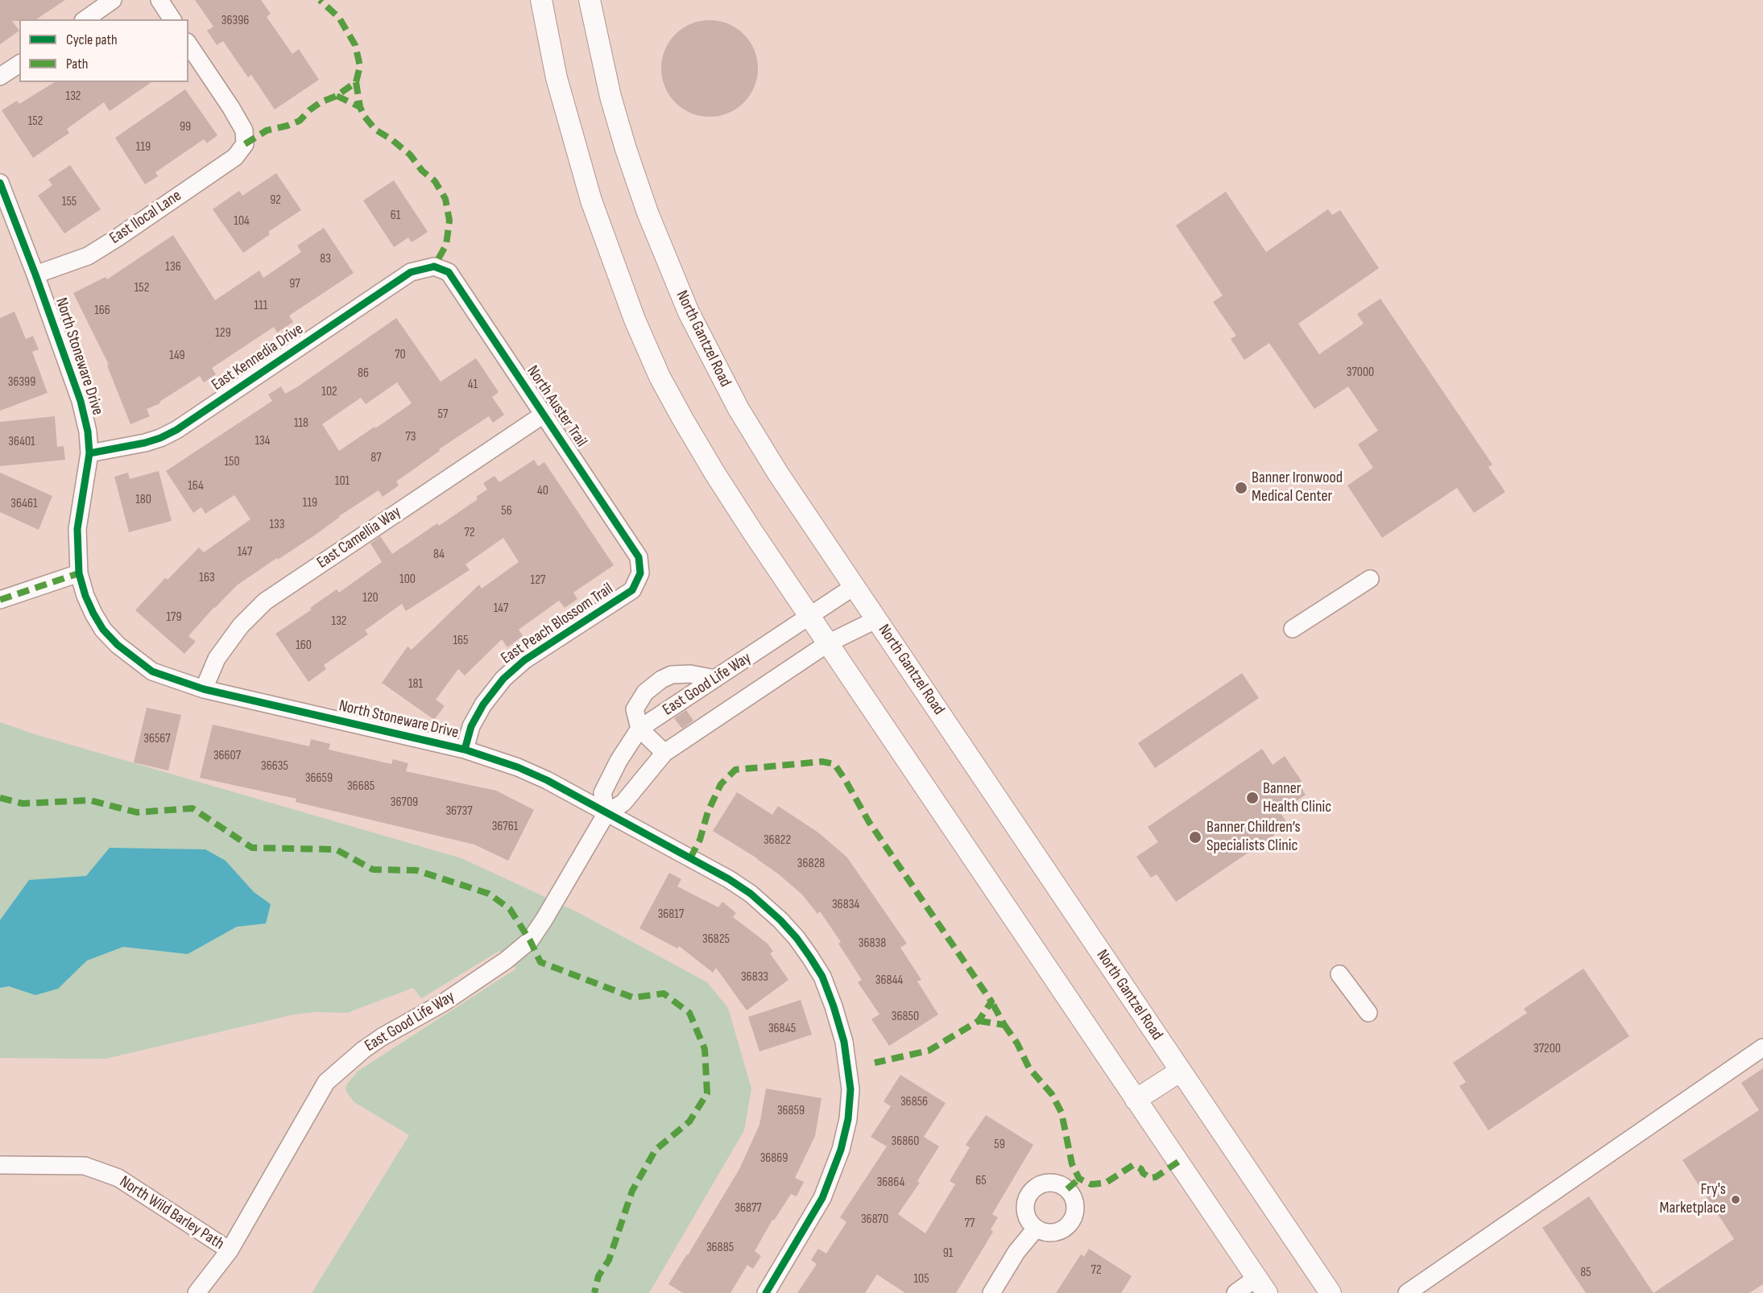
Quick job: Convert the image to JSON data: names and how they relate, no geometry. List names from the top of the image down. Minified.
{"streets":{"main road":["North Gantzel Road"],"street":["East Ilocal Lane","North Stoneware Drive","East Kennedia Drive","North Auster Trail","East Camellia Way","East Peach Blossom Trail","East Good Life Way","North Wild Barley Path"]},"crossings":[["East Ilocal Lane","North Stoneware Drive"],["North Gantzel Road","East Good Life Way"],["North Stoneware Drive","East Kennedia Drive"],["North Stoneware Drive","East Camellia Way"],["North Stoneware Drive","East Peach Blossom Trail"],["North Stoneware Drive","East Good Life Way"],["East Kennedia Drive","North Auster Trail"],["North Auster Trail","East Camellia Way"],["North Auster Trail","East Peach Blossom Trail"],["East Good Life Way","North Wild Barley Path"]],"places":["Banner Ironwood Medical Center","Banner Health Clinic","Banner Children’s Specialists Clinic","Fry's Marketplace"],"house_numbers":["36396","132","152","99","119","92","155","61","104","83","136","97","152","111","166","129","70","149","37000","86","36399","41","102","57","118","73","134","36401","87","150","101","164","40","180","119","36461","56","133","72","147","84","163","100","127","120","147","179","132","165","160","181","36567","36607","36635","36659","36685","36709","36737","36761","36822","36828","36834","36817","36825","36838","36833","36844","36850","36845","37200","36856","36859","36860","59","36869","65","36864","36877","36870","77","36885","91","72","85","105"],"legend":["Cycle path","Path"]}
